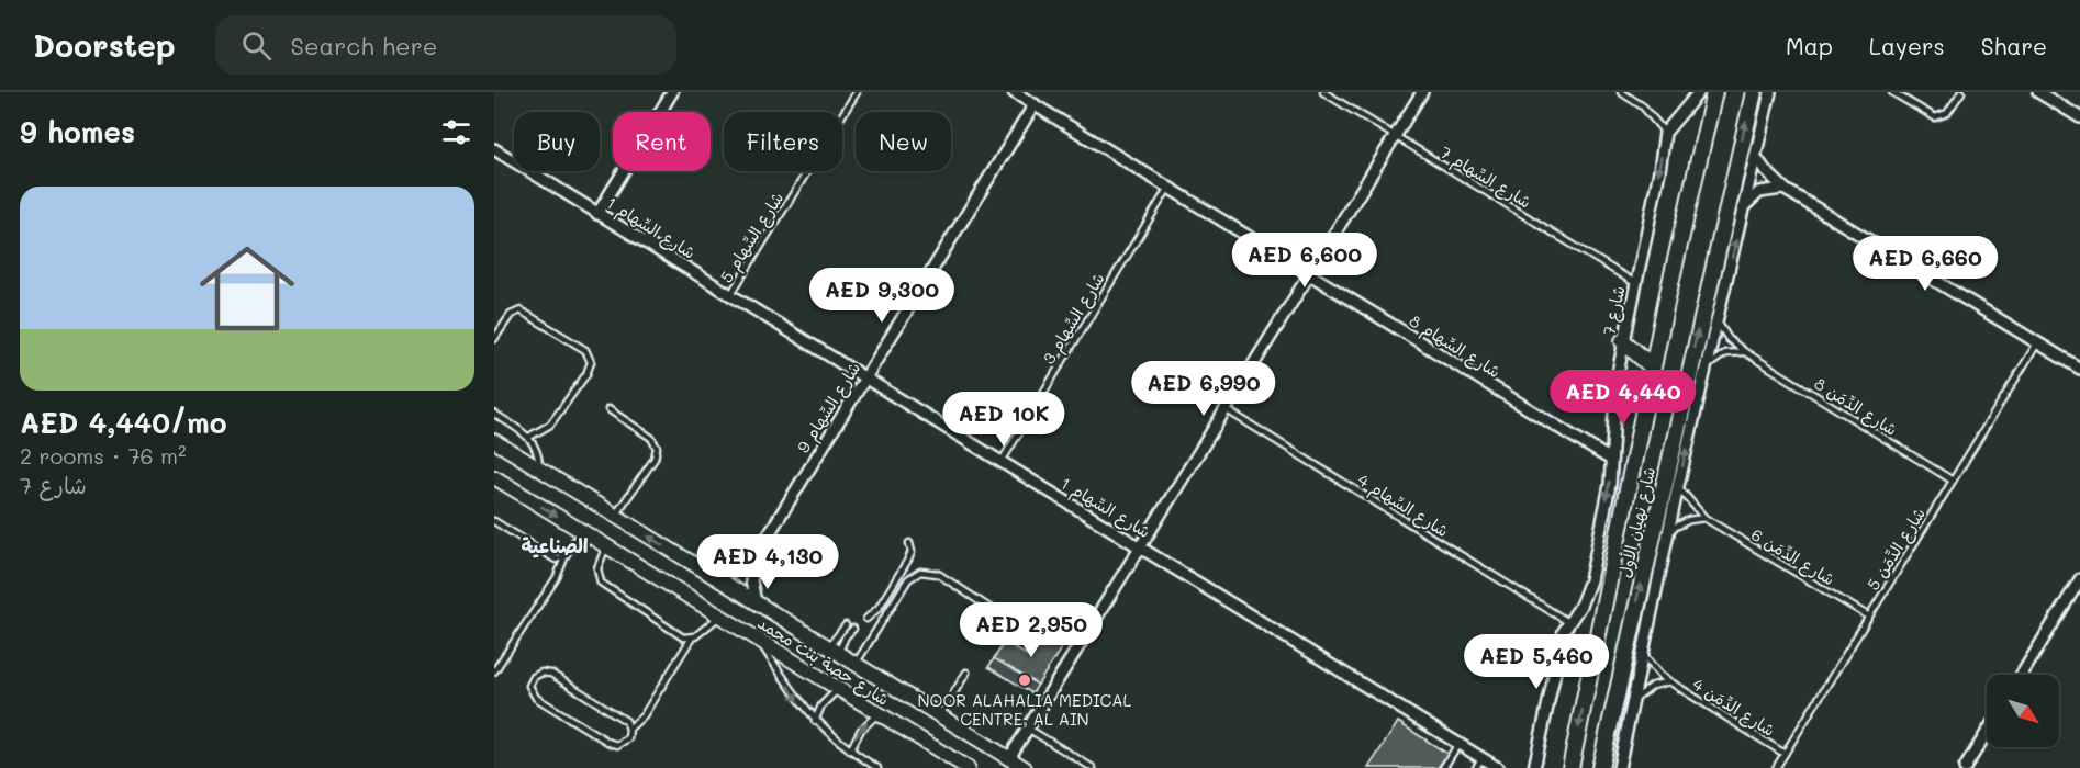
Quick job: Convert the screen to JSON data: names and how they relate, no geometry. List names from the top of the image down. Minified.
{"streets":{"main road":["شارع نهيان الأول"],"street":["شارع السِّهام 1","شارع 7","شارع السِّهام 8","شارع السِّهام 9","شارع حصة بنت محمد"],"lane":["شارع السِّهام 7","شارع السِّهام 5","شارع السِّهام 3","شارع الدِّمَن 8","شارع السِّهام 4","شارع الدِّمَن 5","شارع الدِّمَن 6","شارع الدِّمَن 4"]},"crossings":[["شارع السِّهام 7","شارع 7"],["شارع السِّهام 1","شارع السِّهام 5"],["شارع السِّهام 1","شارع السِّهام 3"],["شارع السِّهام 1","شارع السِّهام 9"],["شارع 7","شارع السِّهام 8"],["شارع 7","شارع السِّهام 4"],["شارع السِّهام 3","شارع السِّهام 8"],["شارع السِّهام 8","شارع السِّهام 9"],["شارع الدِّمَن 8","شارع الدِّمَن 5"],["شارع السِّهام 9","شارع حصة بنت محمد"],["شارع الدِّمَن 5","شارع الدِّمَن 6"],["شارع الدِّمَن 5","شارع الدِّمَن 4"]],"districts":["الصناعية"],"places":["NOOR ALAHALIA MEDICAL CENTRE, AL AIN"],"north":"bottom right","page":{"header":"Doorstep","search":"Search here","nav":["Map","Layers","Share"],"heading":"9 homes","chip":["Buy","Rent","Filters","New"],"list":[{"name":"AED 4,440/mo","note":"2 rooms · 76 m² · شارع 7"}],"price":["AED 6,600","AED 6,660","AED 9,300","AED 6,990","AED 4,440","AED 10K","AED 4,130","AED 2,950","AED 5,460"]}}
